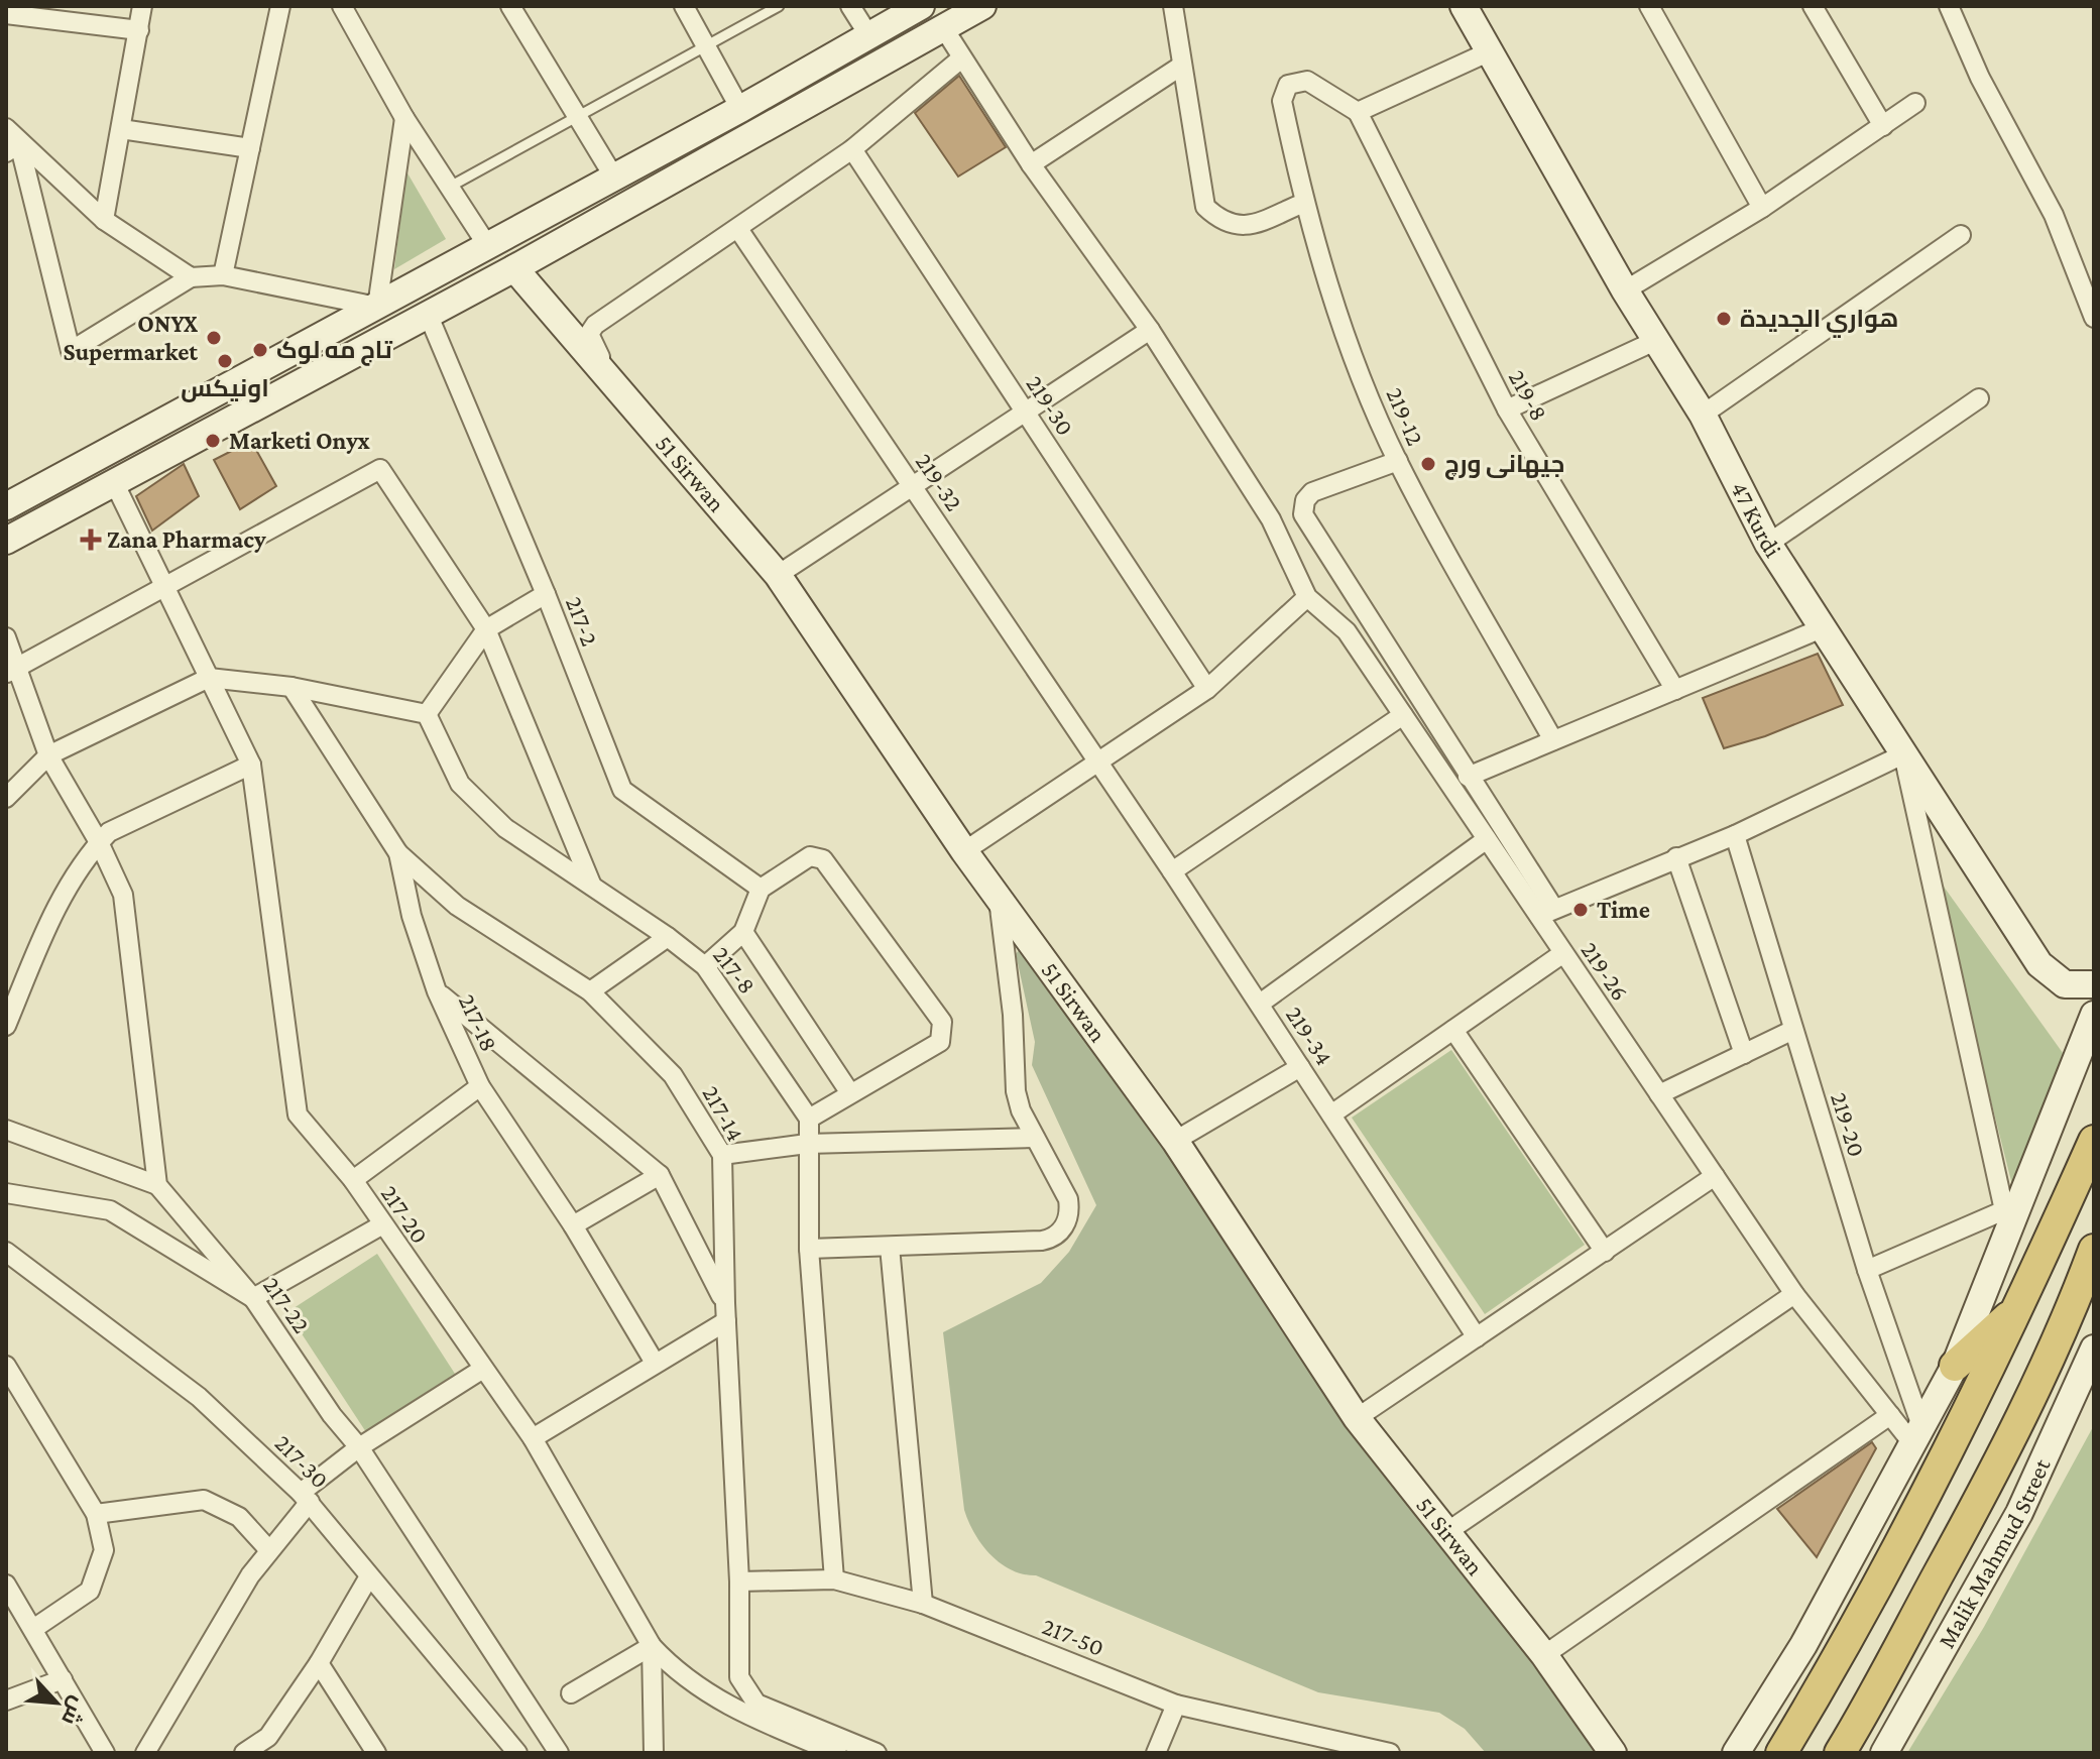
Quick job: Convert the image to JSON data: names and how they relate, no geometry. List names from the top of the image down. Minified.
{"streets":{"main road":["51 Sirwan","47 Kurdi","Malik Mahmud Street"],"street":["219-8","219-30","219-12","219-32","217-2","217-8","219-26","217-18","219-34","217-14","219-20","217-20","217-22","217-30","217-50"]},"crossings":[["219-8","219-12"],["219-32","219-34"],["219-26","219-20"],["217-18","217-14"],["217-14","217-50"]],"places":{"other":["هواري الجديدة","ONYX Supermarket","تاج مه لوک","اونيكس","Marketi Onyx","جیهانی ورچ","Time"],"health":["Zana Pharmacy"]},"north":"bottom right"}
